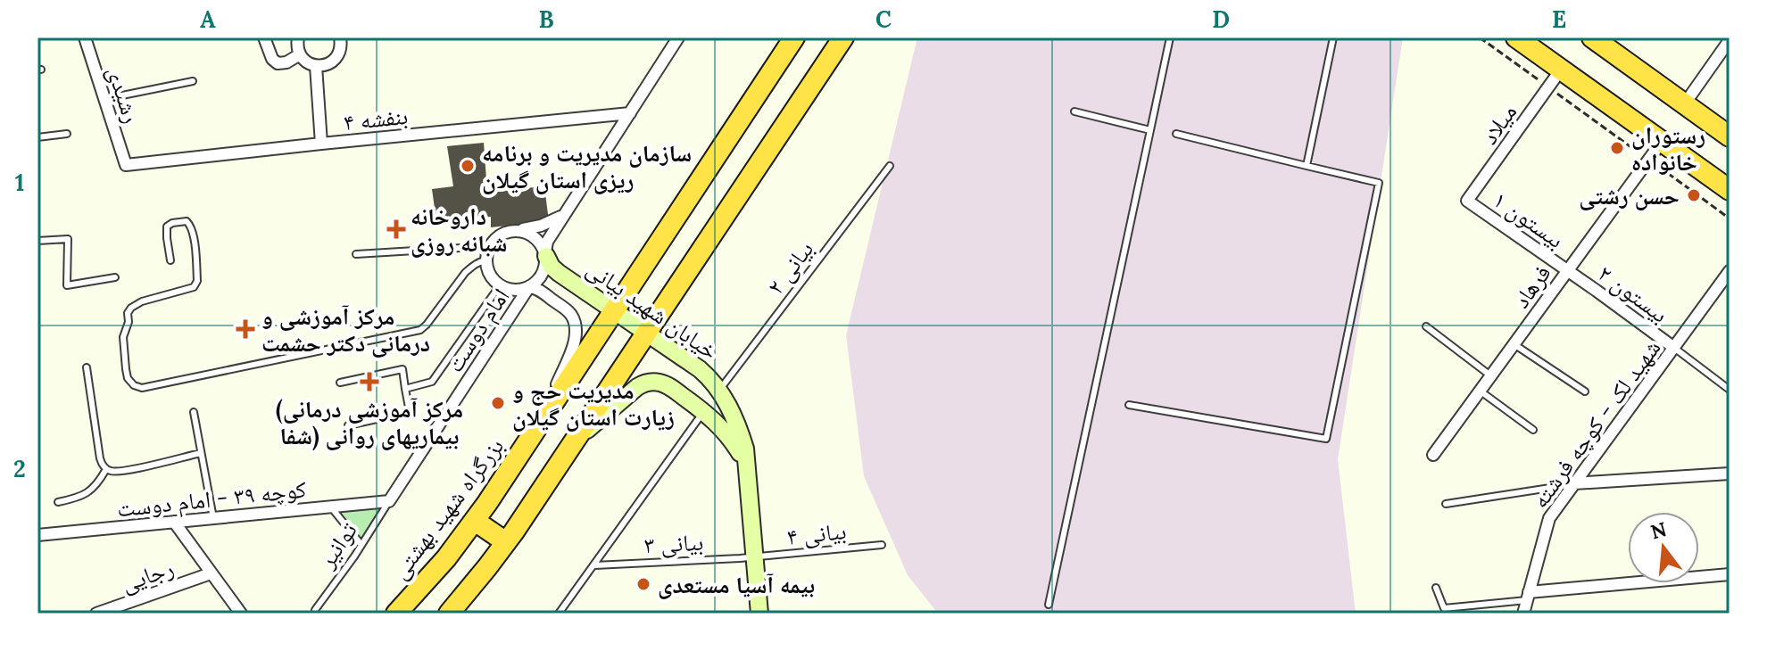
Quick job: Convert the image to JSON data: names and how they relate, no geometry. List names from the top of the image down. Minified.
{"streets":{"highway":["بزرگراه شهید بهشتی"],"street":["رشیدی","بنفشه ۴","میلاد","بیستون ۱","فرهاد","بیستون ۲","خیابان شهید بیانی","امام دوست","شهید لک - کوچه فرشته","کوچه ۳۹ - امام دوست","رجایی"],"lane":["بیانی ۲","بیانی ۴","بیانی ۳","توانیر"]},"crossings":[["رشیدی","بنفشه ۴"],["میلاد","بیستون ۱"],["بیستون ۱","فرهاد"],["بیستون ۱","بیستون ۲"],["بیانی ۲","خیابان شهید بیانی"],["فرهاد","بیستون ۲"],["بیستون ۲","شهید لک - کوچه فرشته"],["خیابان شهید بیانی","امام دوست"],["خیابان شهید بیانی","بزرگراه شهید بهشتی"],["خیابان شهید بیانی","بیانی ۴"],["خیابان شهید بیانی","بیانی ۳"],["امام دوست","کوچه ۳۹ - امام دوست"],["امام دوست","توانیر"],["کوچه ۳۹ - امام دوست","توانیر"],["بیانی ۴","بیانی ۳"]],"places":{"other":["رستوران خانواده","سازمان مدیریت و برنامه ریزی استان گیلان","حسن رشتی","مدیریت حج و زیارت استان گیلان","بیمه آسیا مستعدی"],"health":["داروخانه شبانه روزی","مرکز آموزشی و ‌درمانی دکتر حشمت","(مرکز آموزشی درمانی بیماریهای روانی (شفا"]},"north":"top","grid":{"columns":["A","B","C","D","E"],"rows":["1","2"]}}
